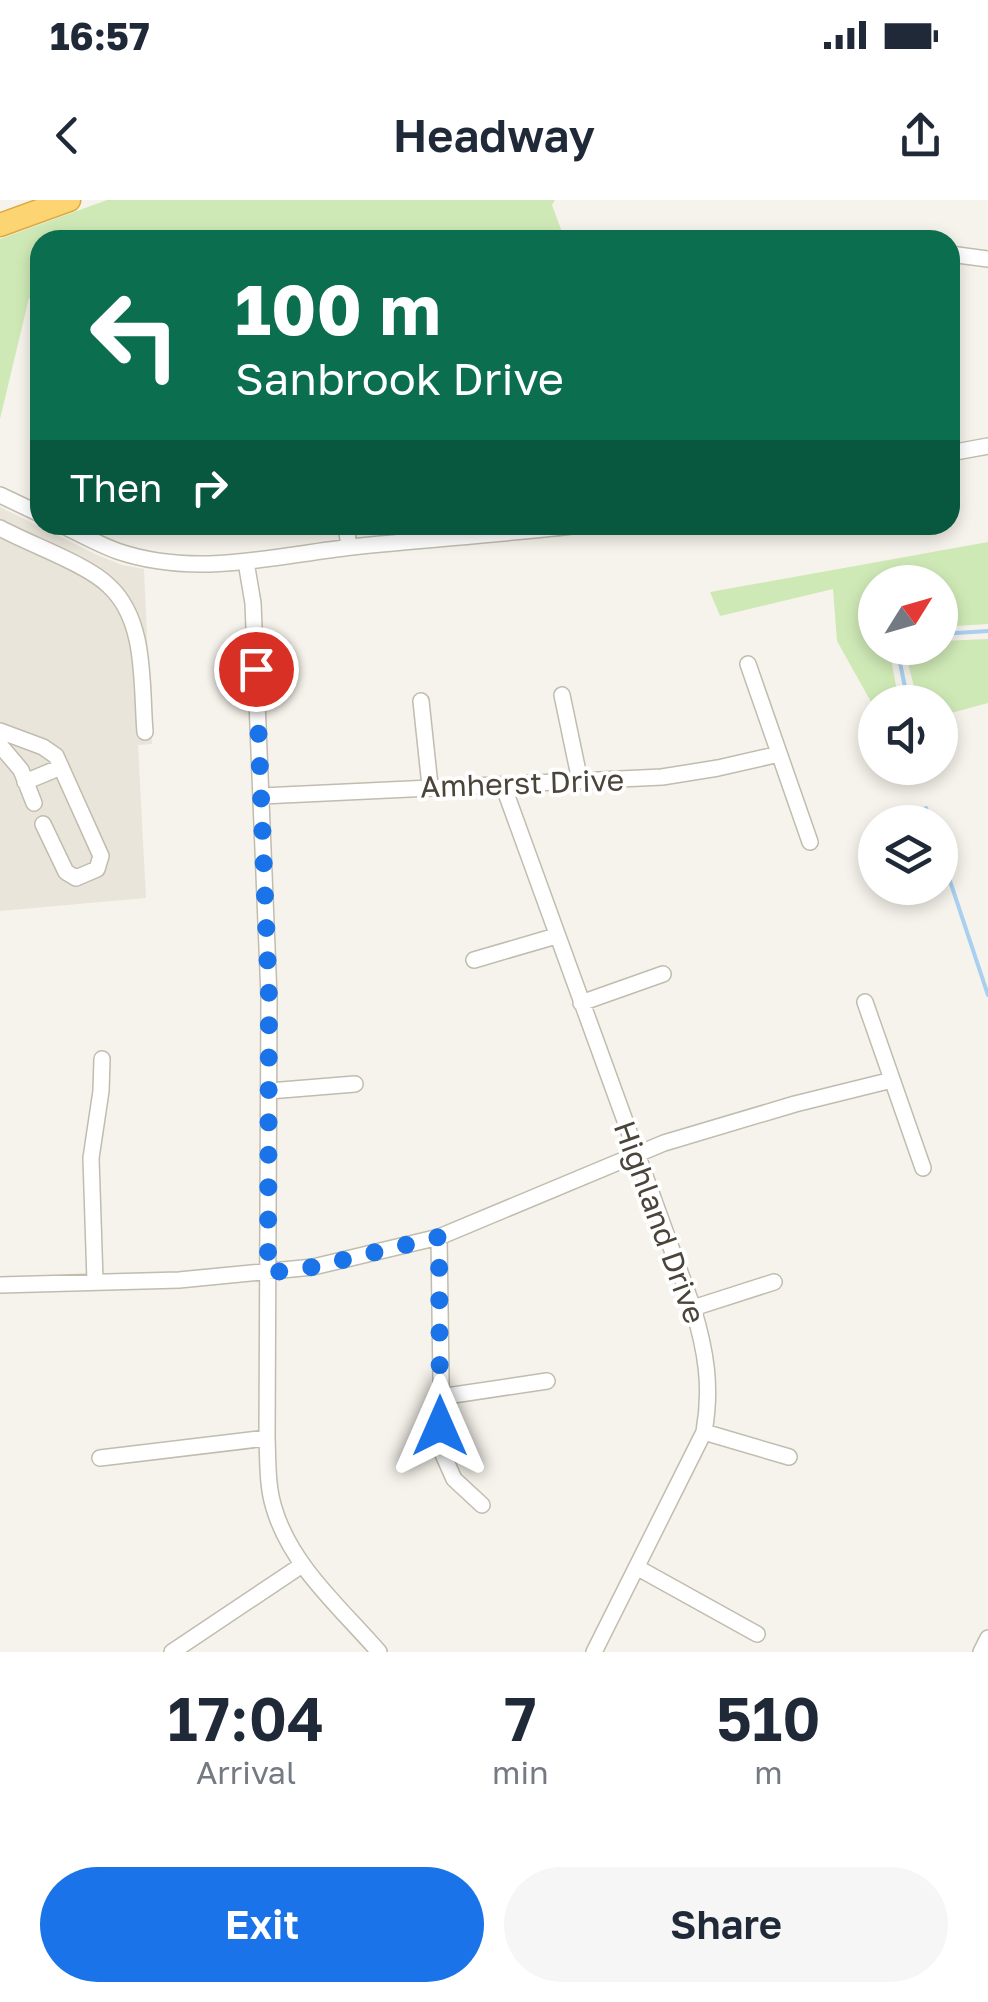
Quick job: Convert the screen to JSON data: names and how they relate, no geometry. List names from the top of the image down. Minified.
{"streets":{"street":["Amherst Drive","Highland Drive"]},"crossings":[["Amherst Drive","Highland Drive"]],"north":"top right","page":{"status":"16:57","header":"Headway","turn":["100 m","Sanbrook Drive"],"then":"Then","eta":["17:04","Arrival","7","min","510","m"],"buttons":["Exit","Share"]}}
